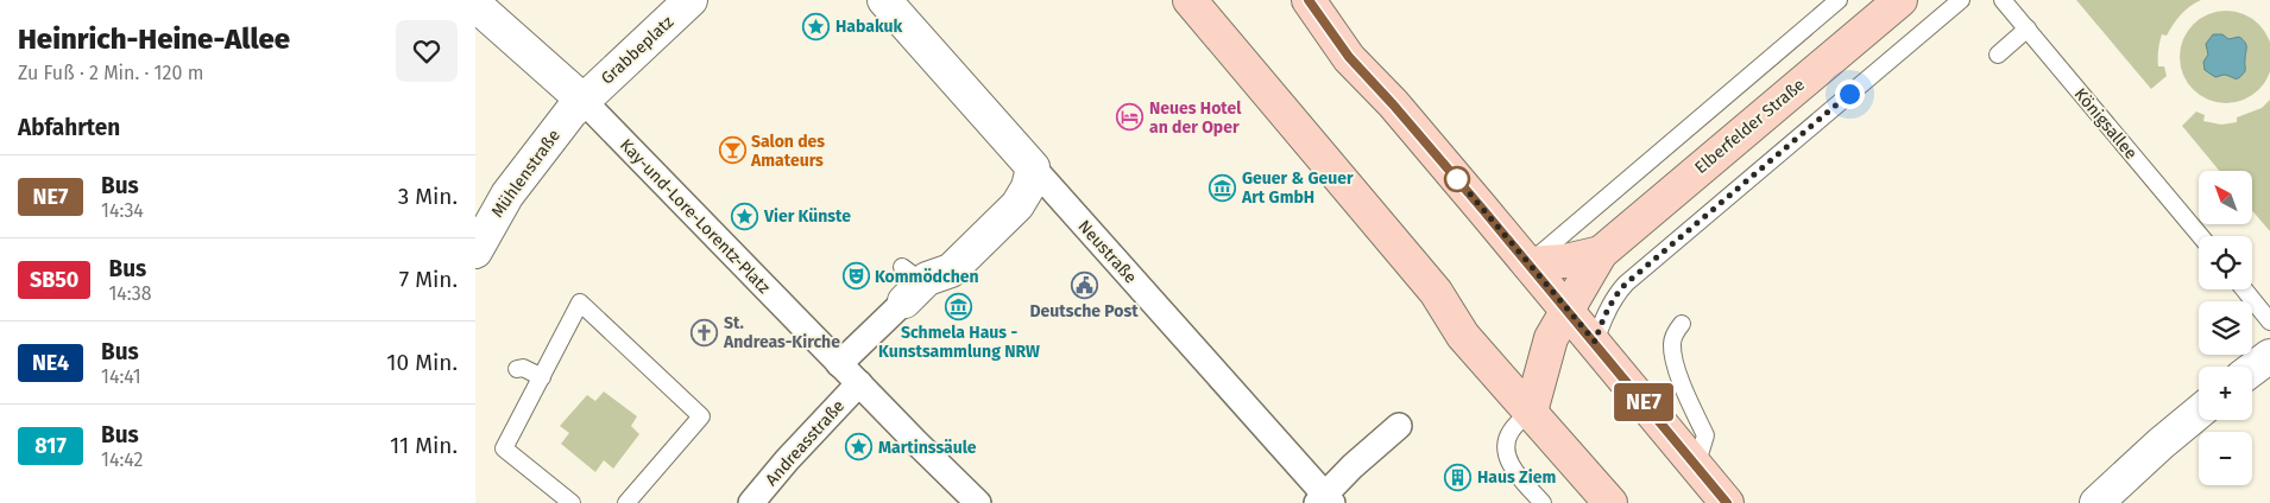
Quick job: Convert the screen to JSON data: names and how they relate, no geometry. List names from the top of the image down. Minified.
{"streets":{"main road":["Elberfelder Straße"],"street":["Grabbeplatz","Mühlenstraße","Kay-und-Lore-Lorentz-Platz","Neustraße","Andreasstraße"],"lane":["Königsallee"]},"crossings":[["Grabbeplatz","Mühlenstraße"],["Grabbeplatz","Kay-und-Lore-Lorentz-Platz"],["Mühlenstraße","Kay-und-Lore-Lorentz-Platz"],["Kay-und-Lore-Lorentz-Platz","Andreasstraße"]],"places":{"place":["Habakuk","Vier Künste","Martinssäule"],"hotel":["Neues Hotel an der Oper"],"bar":["Salon des Amateurs"],"museum":["Geuer & Geuer Art GmbH","Schmela Haus - Kunstsammlung NRW"],"theatre":["Kommödchen"],"public building":["Deutsche Post"],"church":["St. Andreas-Kirche"],"building":["Haus Ziem"]},"lines":["bus line NE7"],"north":"top left","page":{"heading":[["Heinrich-Heine-Allee","Zu Fuß · 2 Min. · 120 m"],"Abfahrten"],"on_map":"NE7","list":[{"mark":"NE7","name":"Bus","note":"14:34","value":"3 Min."},{"mark":"SB50","name":"Bus","note":"14:38","value":"7 Min."},{"mark":"NE4","name":"Bus","note":"14:41","value":"10 Min."},{"mark":"817","name":"Bus","note":"14:42","value":"11 Min."}],"map_buttons":["+","−"]}}
